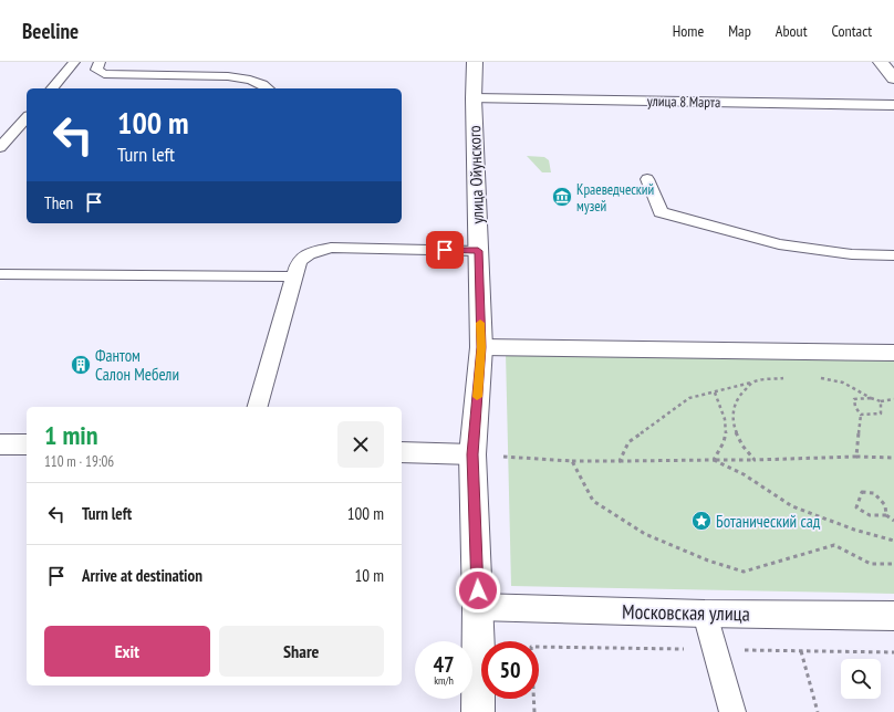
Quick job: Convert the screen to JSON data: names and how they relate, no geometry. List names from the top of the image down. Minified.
{"streets":{"street":["улица 8 Марта","улица Ойунского","Московская улица"]},"crossings":[["улица 8 Марта","улица Ойунского"],["улица Ойунского","Московская улица"]],"places":{"museum":["Краеведческий музей"],"building":["Фантом Салон Мебели"],"place":["Ботанический сад"]},"page":{"header":"Beeline","nav":["Home","Map","About","Contact"],"turn":["100 m","Turn left"],"then":"Then","heading":["1 min","110 m · 19:06"],"list":[{"name":"Turn left","value":"100 m"},{"name":"Arrive at destination","value":"10 m"}],"buttons":["Exit","Share"],"speed":"47 km/h","limit":"50"}}
